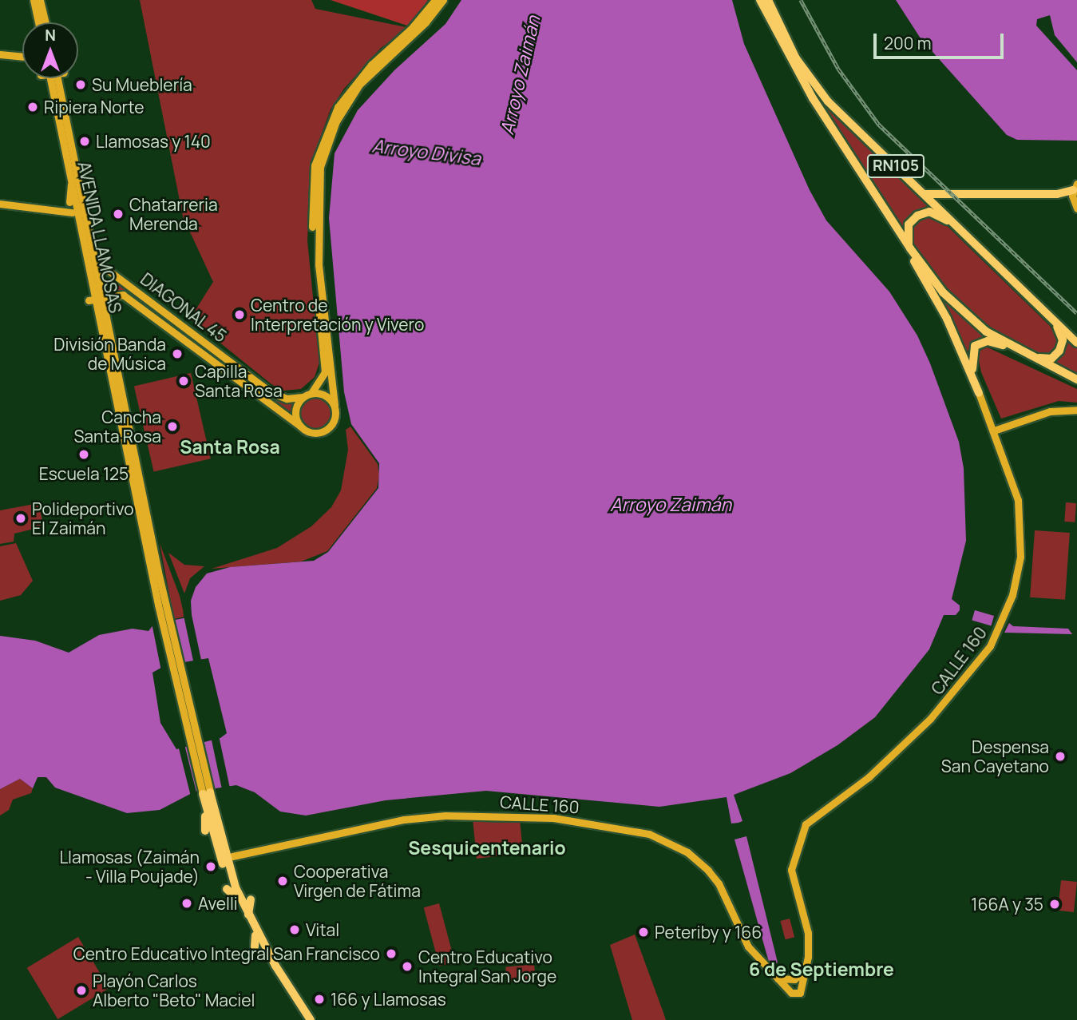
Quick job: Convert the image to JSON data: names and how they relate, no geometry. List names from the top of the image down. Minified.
{"streets":{"highway":["RN105"],"main road":["AVENIDA LLAMOSAS","DIAGONAL 45","CALLE 160"]},"crossings":[["AVENIDA LLAMOSAS","DIAGONAL 45"]],"districts":["Santa Rosa","Sesquicentenario","6 de Septiembre"],"water":["Arroyo Zaimán","Arroyo Divisa"],"places":["Su Mueblería","Ripiera Norte","Llamosas y 140","Chatarreria Merenda","Centro de Interpretación y Vivero","División Banda de Música","Capilla Santa Rosa","Cancha Santa Rosa","Escuela 125","Polideportivo El Zaimán","Despensa San Cayetano","Llamosas (Zaimán - Villa Poujade)","Cooperativa Virgen de Fátima","Avelli","166A y 35","Vital","Peteriby y 166","Centro Educativo Integral San Francisco","Centro Educativo Integral San Jorge","Playón Carlos Alberto \"Beto\" Maciel","166 y Llamosas"],"scale_bar":"200 m","north":"top"}
